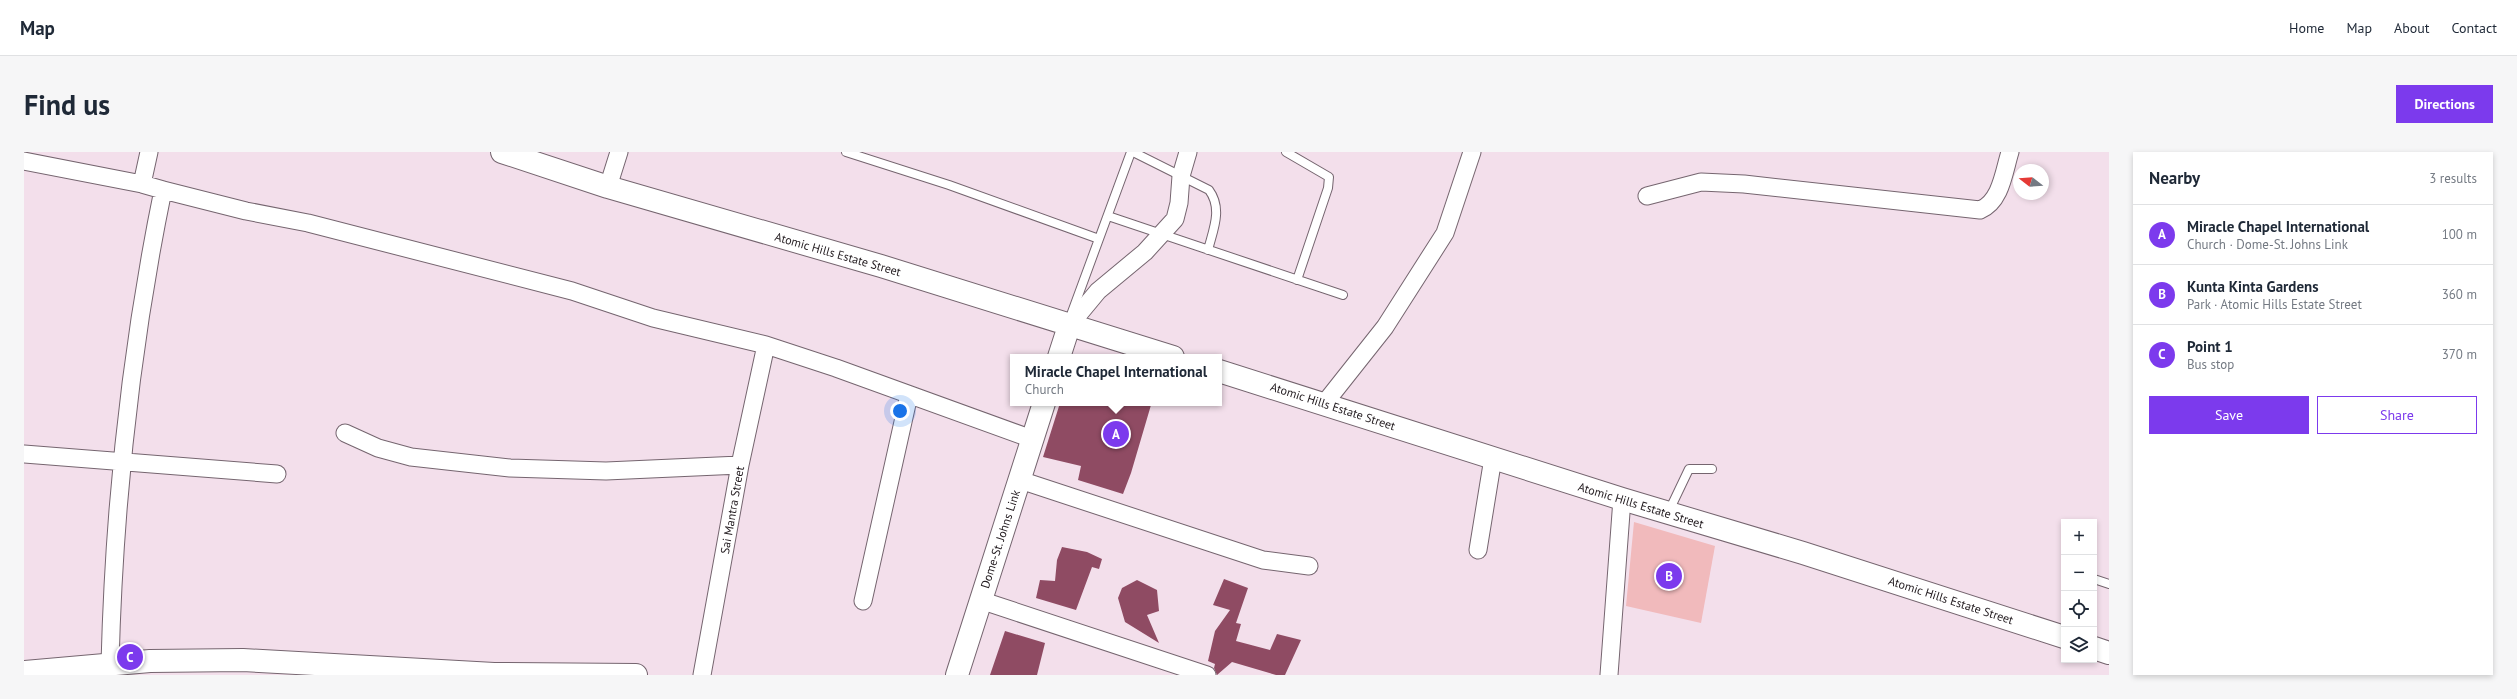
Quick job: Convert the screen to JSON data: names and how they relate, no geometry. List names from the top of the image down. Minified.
{"streets":{"main road":["Atomic Hills Estate Street","Dome-St. Johns Link"],"street":["Sai Mantra Street"]},"north":"left","page":{"header":"Map","nav":["Home","Map","About","Contact"],"buttons":["Directions",["Save","Share"]],"title":"Find us","heading":["Nearby","3 results"],"list":[{"mark":"A","name":"Miracle Chapel International","note":"Church · Dome-St. Johns Link","value":"100 m"},{"mark":"B","name":"Kunta Kinta Gardens","note":"Park · Atomic Hills Estate Street","value":"360 m"},{"mark":"C","name":"Point 1","note":"Bus stop","value":"370 m"}],"popup":["Miracle Chapel International","Church"],"pins":["A","B","C"],"map_buttons":["+","−"]}}
